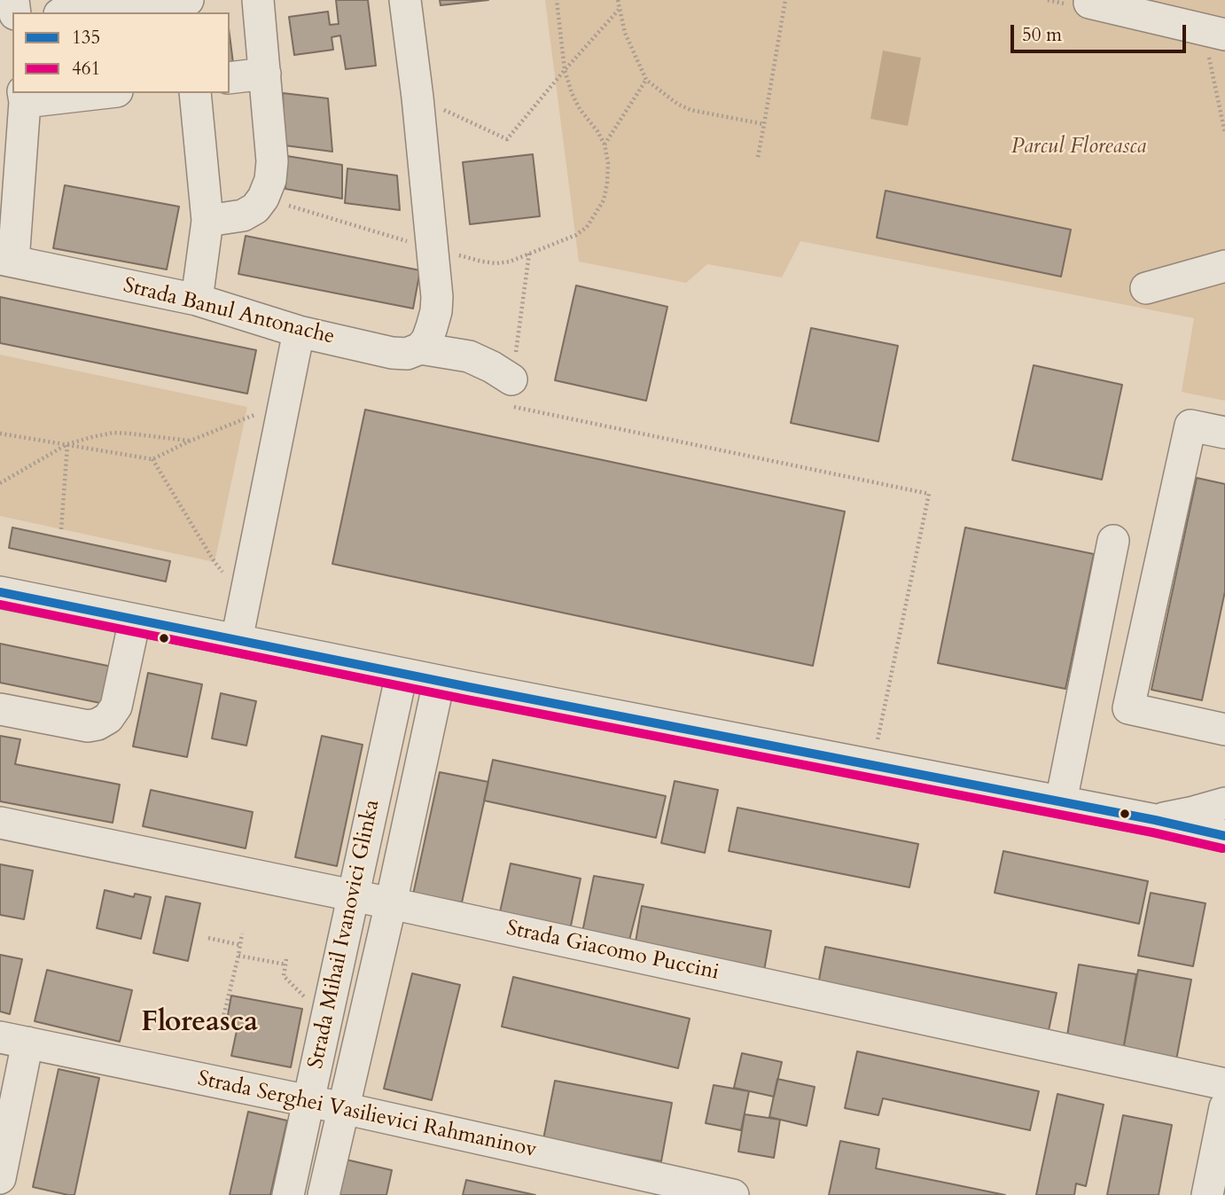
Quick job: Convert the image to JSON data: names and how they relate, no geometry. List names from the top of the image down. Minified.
{"streets":{"street":["Strada Banul Antonache","Strada Mihail Ivanovici Glinka","Strada Giacomo Puccini","Strada Serghei Vasilievici Rahmaninov"]},"crossings":[["Strada Mihail Ivanovici Glinka","Strada Giacomo Puccini"],["Strada Mihail Ivanovici Glinka","Strada Serghei Vasilievici Rahmaninov"]],"districts":["Floreasca"],"parks":["Parcul Floreasca"],"lines":["transit line 135","transit line 461"],"legend":["135","461"],"scale_bar":"50 m"}
